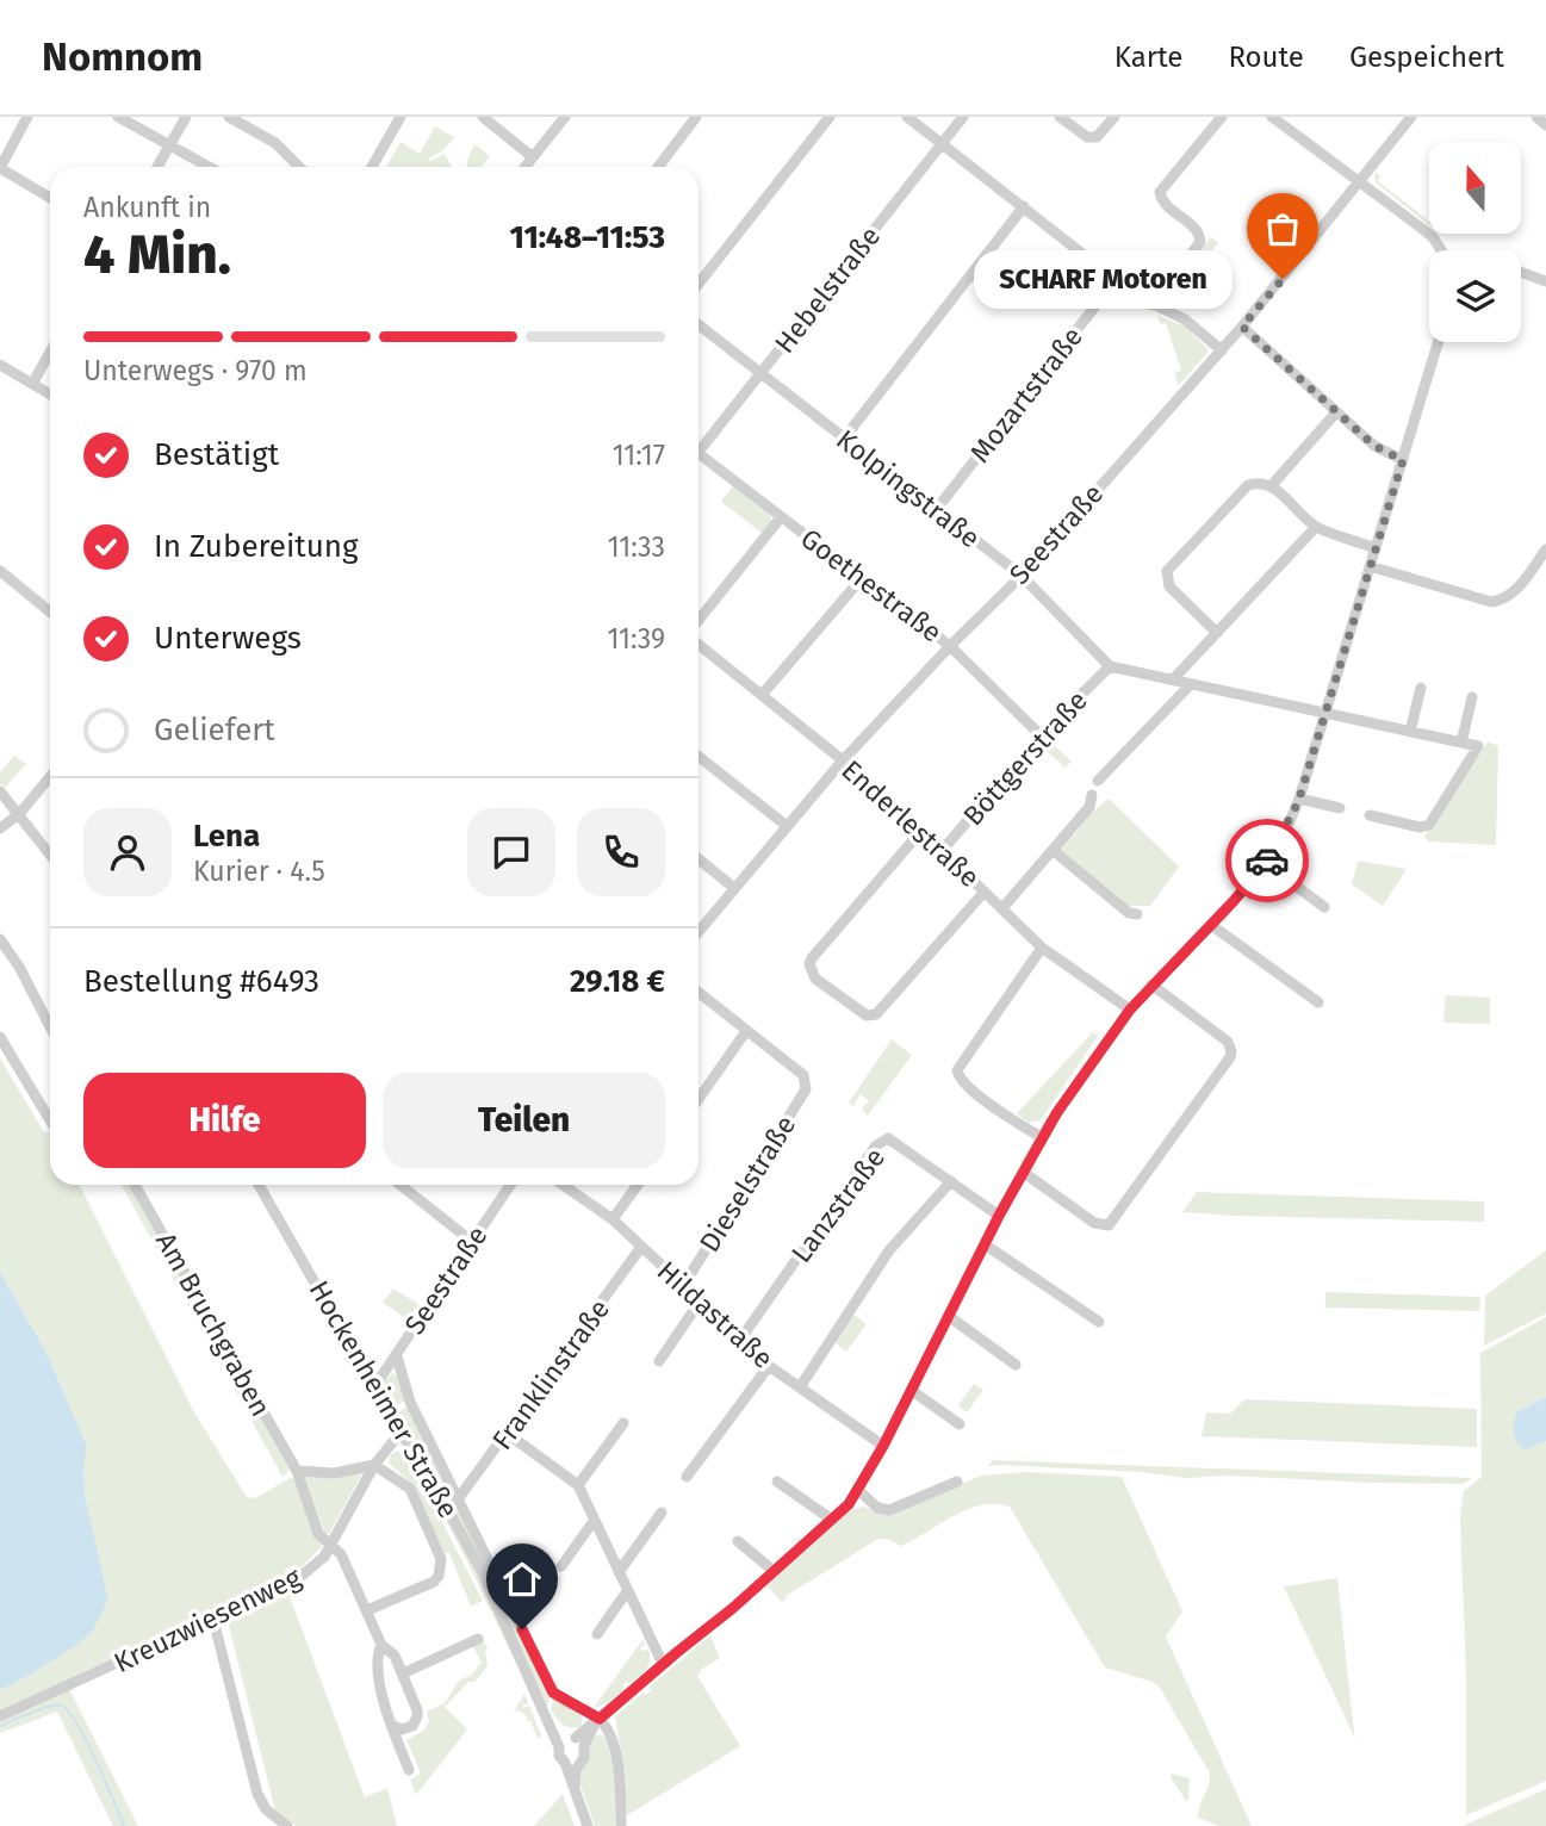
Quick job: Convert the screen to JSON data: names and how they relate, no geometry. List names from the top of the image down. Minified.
{"streets":{"street":["Hebelstraße","Mozartstraße","Kolpingstraße","Seestraße","Goethestraße","Böttgerstraße","Enderlestraße","Dieselstraße","Lanzstraße","Hildastraße","Am Bruchgraben","Franklinstraße","Hockenheimer Straße","Kreuzwiesenweg"]},"crossings":[["Hebelstraße","Kolpingstraße"],["Mozartstraße","Kolpingstraße"],["Kolpingstraße","Seestraße"],["Kolpingstraße","Böttgerstraße"],["Seestraße","Goethestraße"],["Seestraße","Enderlestraße"],["Seestraße","Hockenheimer Straße"],["Goethestraße","Böttgerstraße"],["Böttgerstraße","Enderlestraße"],["Dieselstraße","Hildastraße"],["Lanzstraße","Hildastraße"],["Hildastraße","Franklinstraße"],["Am Bruchgraben","Kreuzwiesenweg"],["Franklinstraße","Hockenheimer Straße"],["Hockenheimer Straße","Kreuzwiesenweg"]],"places":["SCHARF Motoren"],"north":"top","page":{"header":"Nomnom","nav":["Karte","Route","Gespeichert"],"heading":["4 Min.","Ankunft in","11:48–11:53"],"panel":["Lena","Kurier · 4.5","Bestellung #6493","29.18 €"],"bubble":"SCHARF Motoren","bar":"Unterwegs · 970 m","list":[["Bestätigt","11:17"],["In Zubereitung","11:33"],["Unterwegs","11:39"],"Geliefert"],"buttons":["Hilfe","Teilen"]}}
